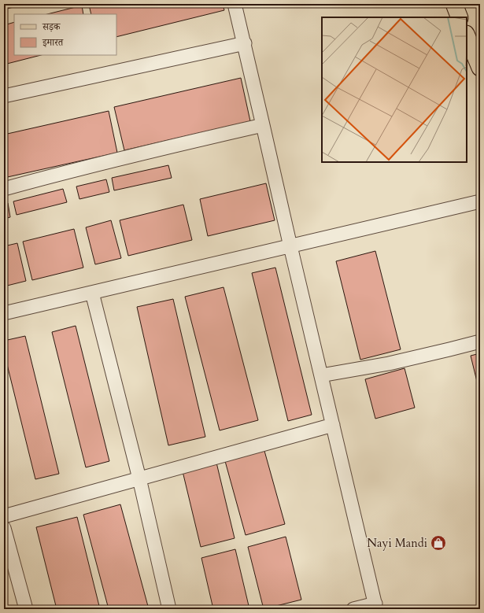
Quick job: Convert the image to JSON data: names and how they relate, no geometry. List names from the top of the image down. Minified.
{"places":{"shop":["Nayi Mandi"]},"legend":["सड़क","इमारत"]}
